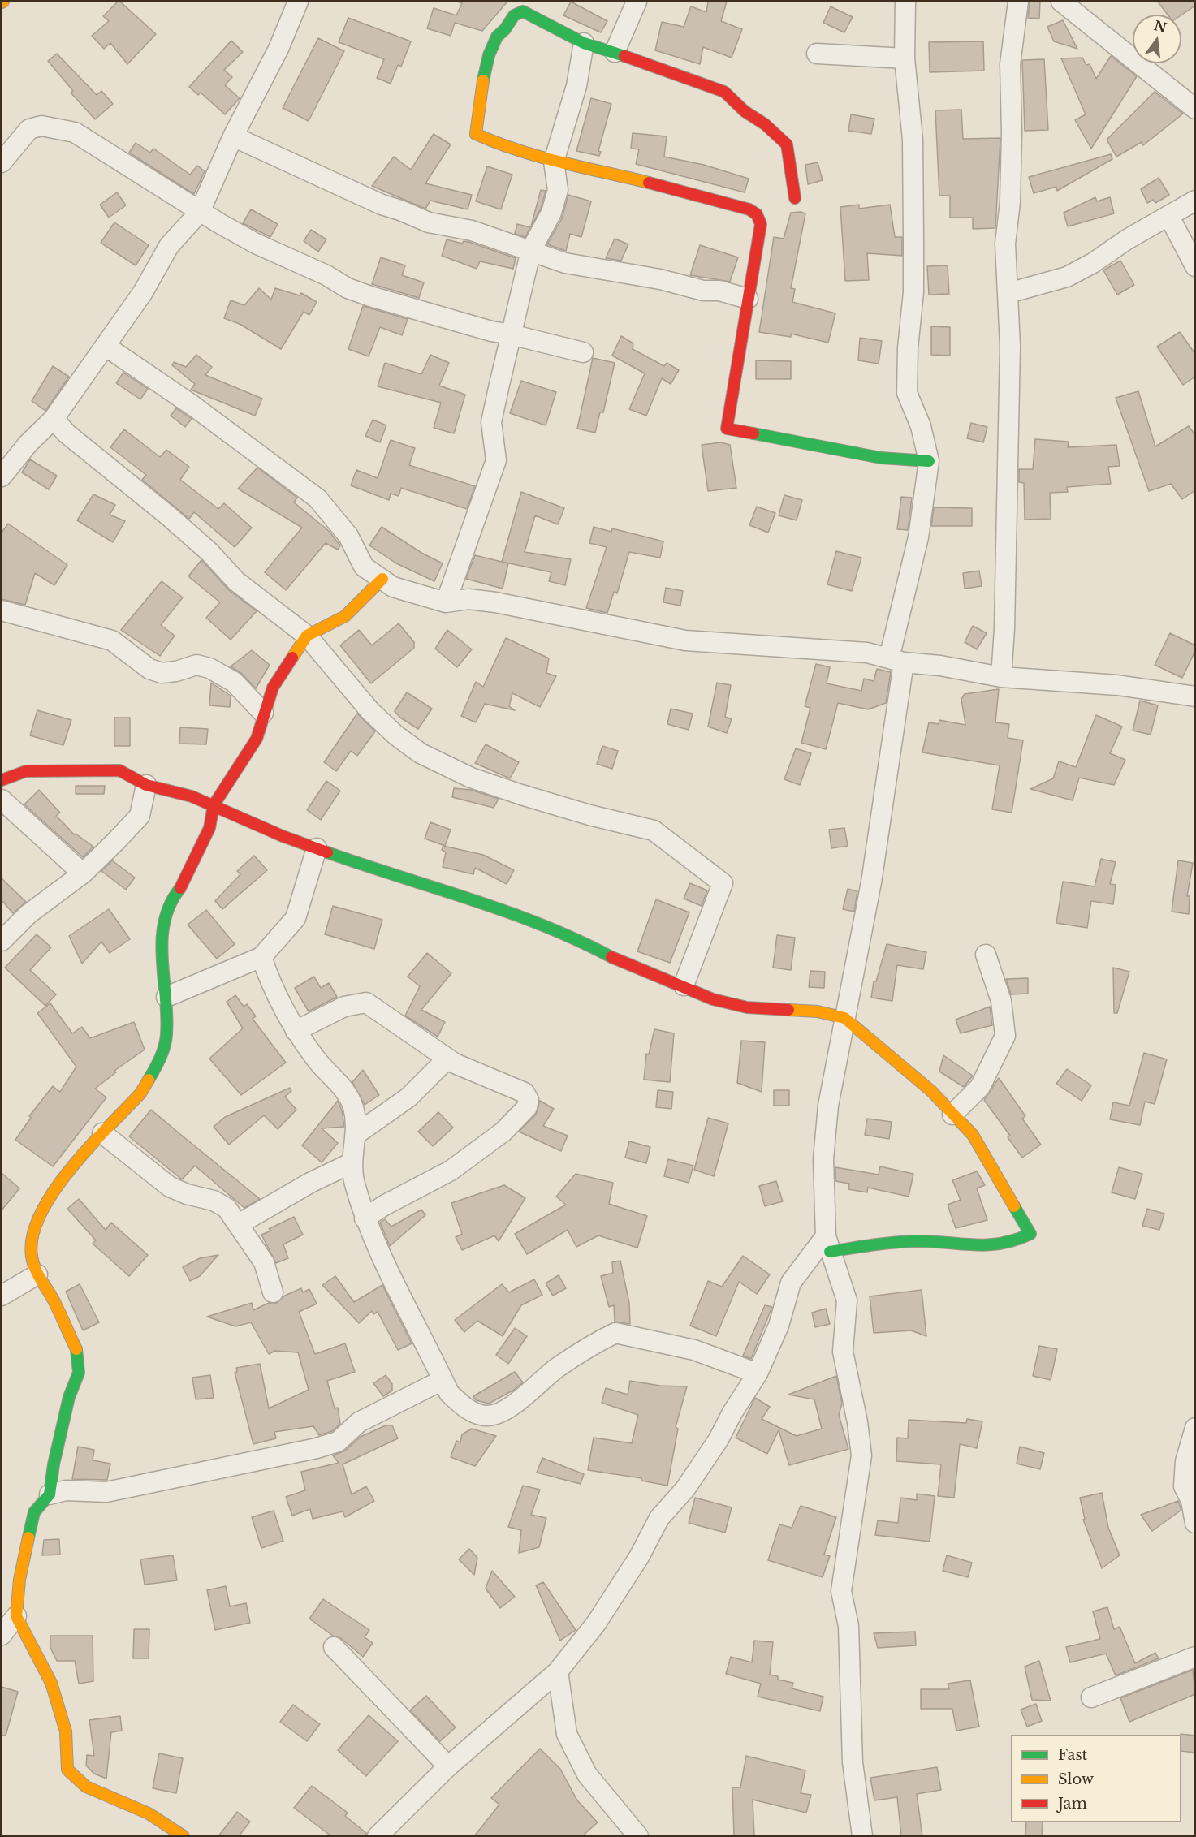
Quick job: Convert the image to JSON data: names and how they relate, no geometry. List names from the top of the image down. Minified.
{"legend":["Fast","Slow","Jam"],"north":"top"}
